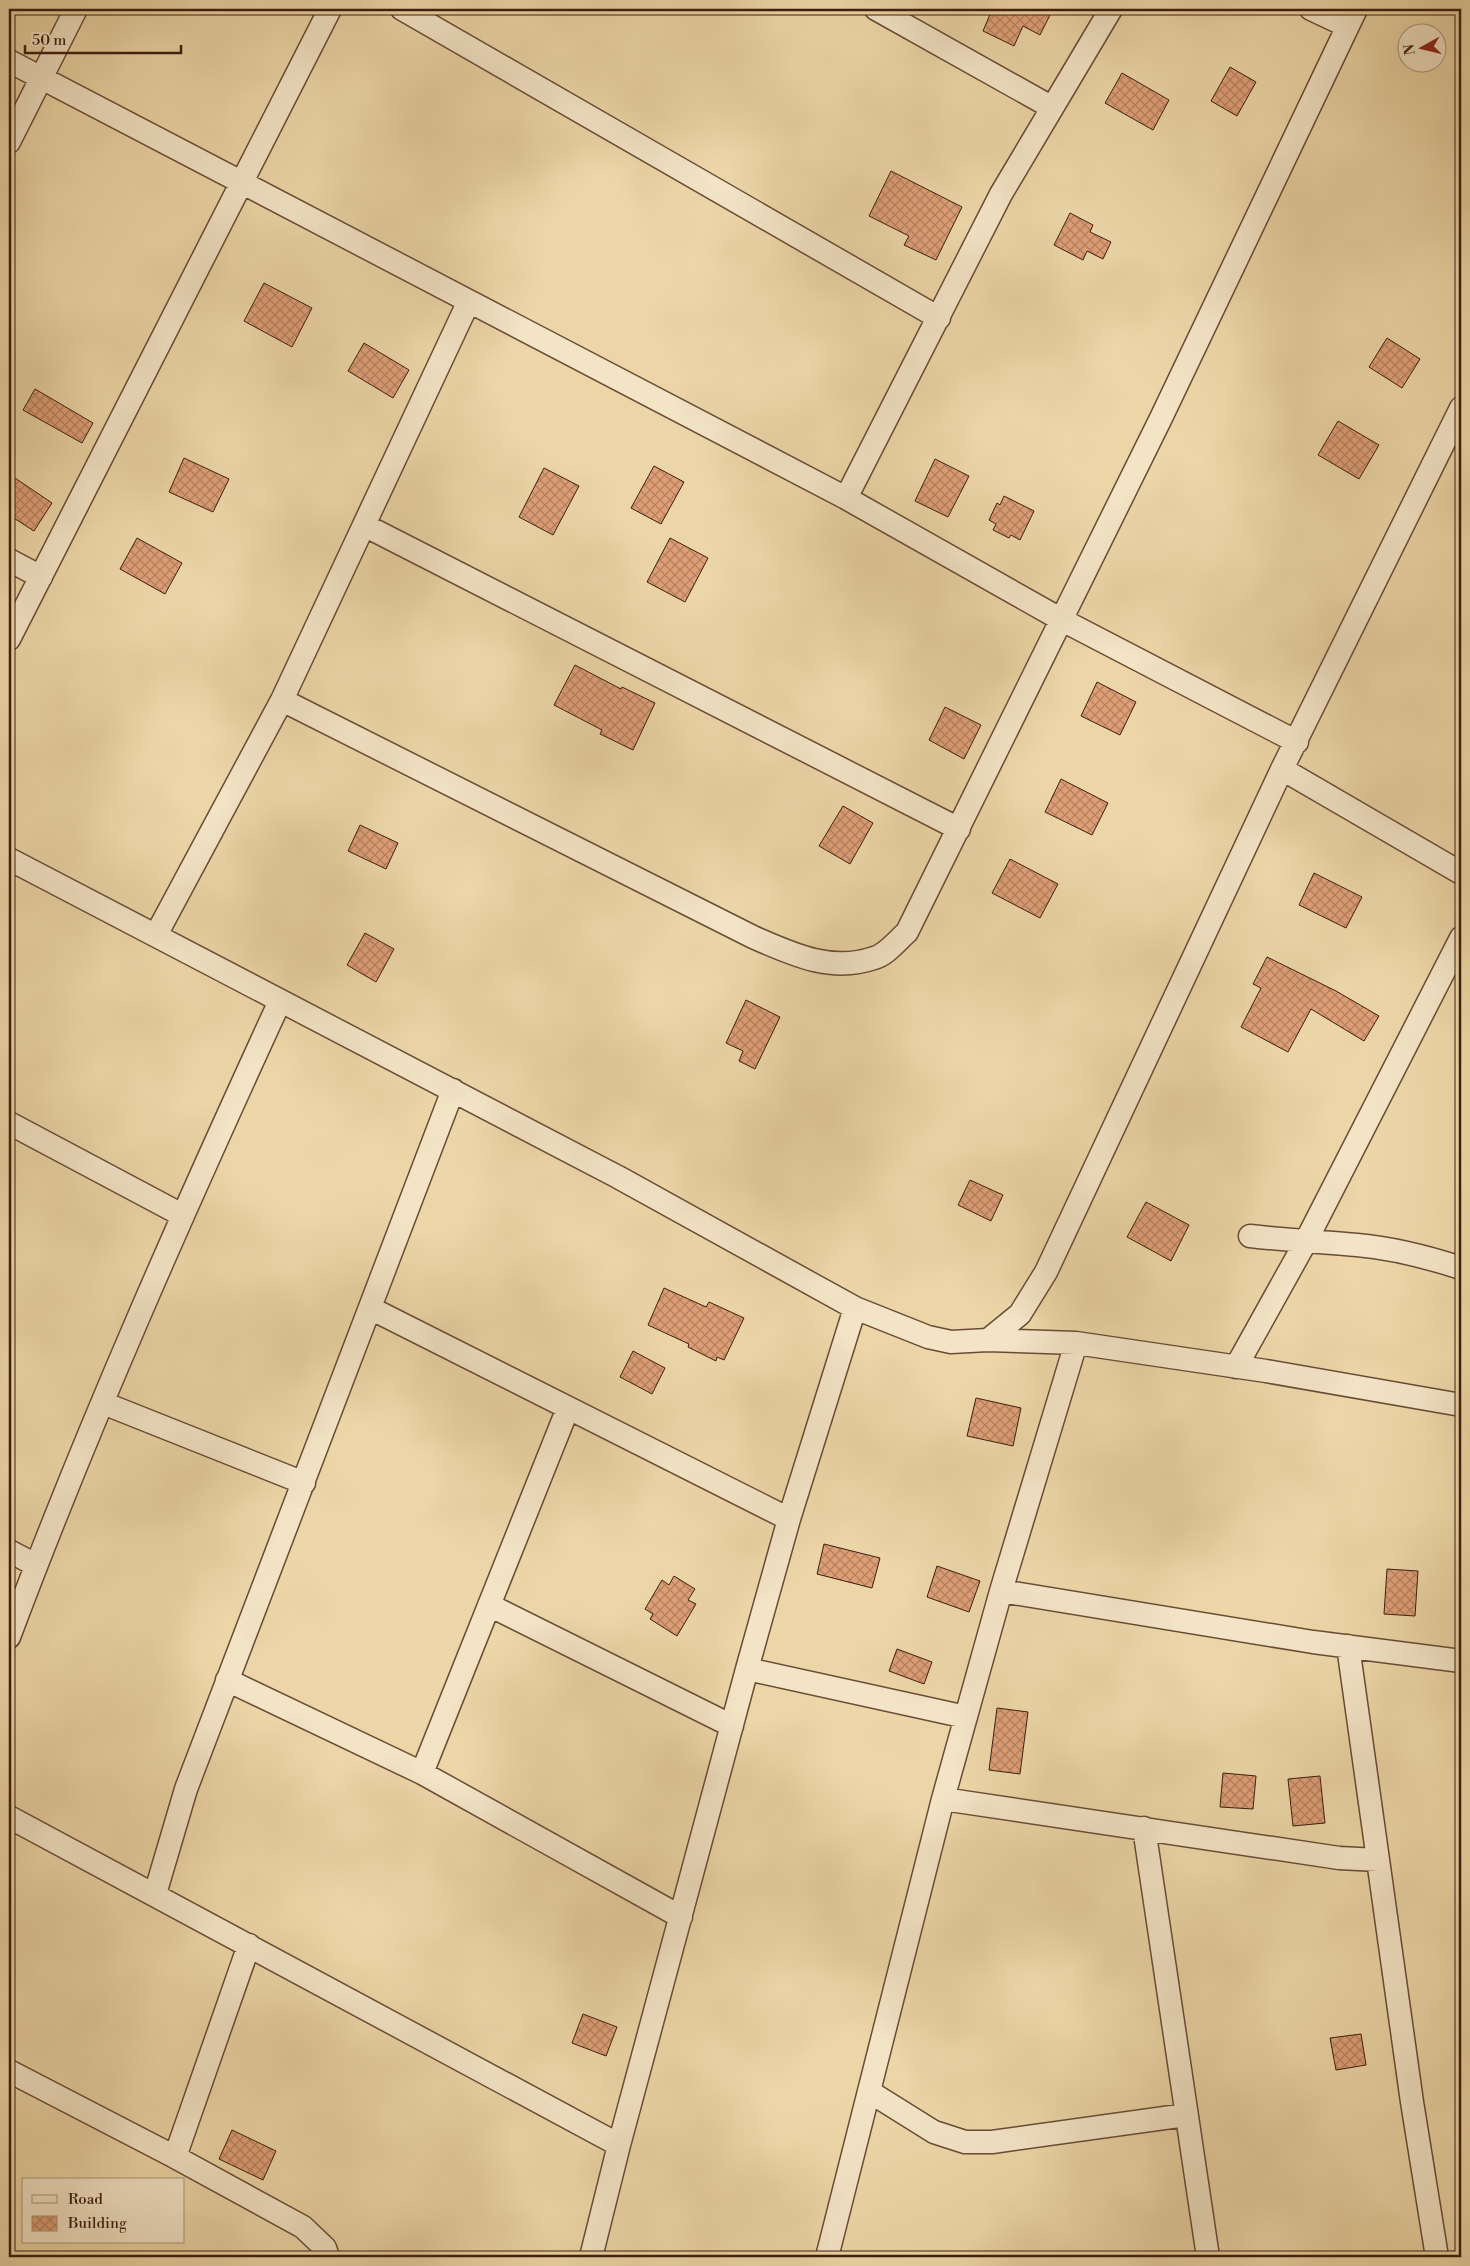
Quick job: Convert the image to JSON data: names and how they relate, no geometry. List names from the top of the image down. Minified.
{"legend":["Road","Building"],"scale_bar":"50 m","north":"left"}
